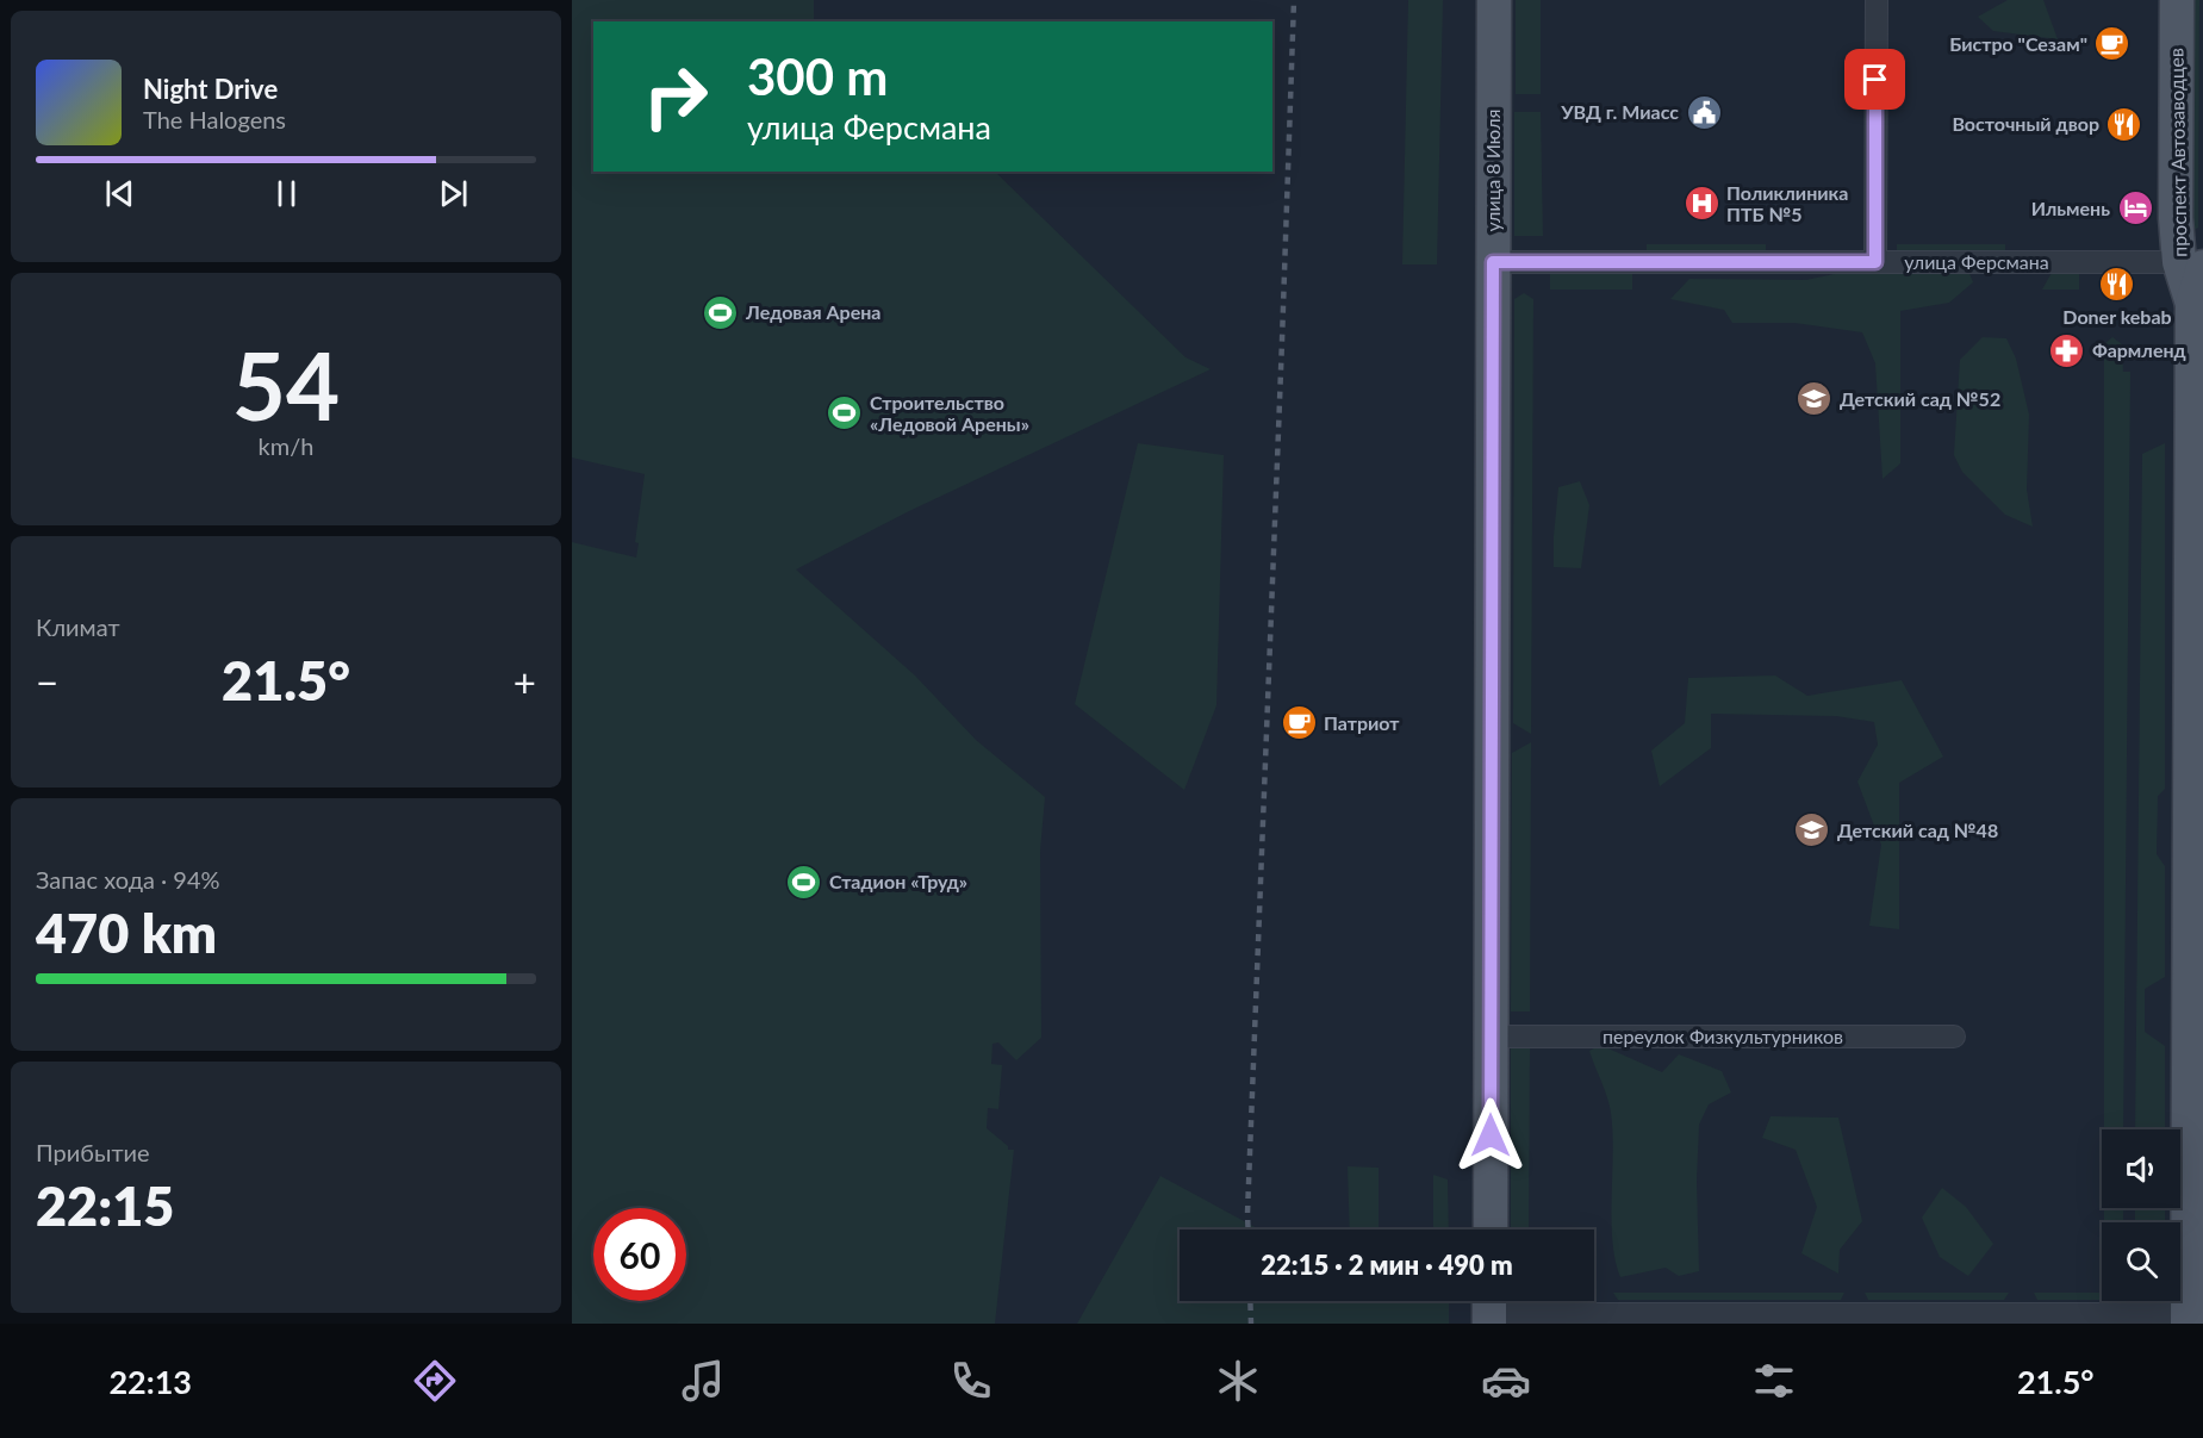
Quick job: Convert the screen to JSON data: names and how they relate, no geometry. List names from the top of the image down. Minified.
{"streets":{"main road":["проспект Автозаводцев","улица 8 Июля"],"street":["улица Ферсмана","переулок Физкультурников"]},"crossings":[["проспект Автозаводцев","улица Ферсмана"],["улица 8 Июля","улица Ферсмана"],["улица 8 Июля","переулок Физкультурников"]],"places":{"cafe":["Бистро \"Сезам\"","Патриот"],"public building":["УВД г. Миасс"],"restaurant":["Восточный двор","Doner kebab"],"hospital":["Поликлиника ПТБ №5"],"hotel":["Ильмень"],"sports":["Ледовая Арена","Строительство «Ледовой Арены»","Стадион «Труд»"],"pharmacy":["Фармленд"],"school or university":["Детский сад №52","Детский сад №48"]},"page":{"turn":["300 m","улица Ферсмана"],"song":["Night Drive","The Halogens"],"tile":[["54","km/h"],"Климат",["Запас хода · 94%","470 km"],["Прибытие","22:15"]],"heat":["−","21.5°","+"],"limit":"60","trip":"22:15 · 2 мин · 490 m","tabs":["22:13","21.5°"]}}
